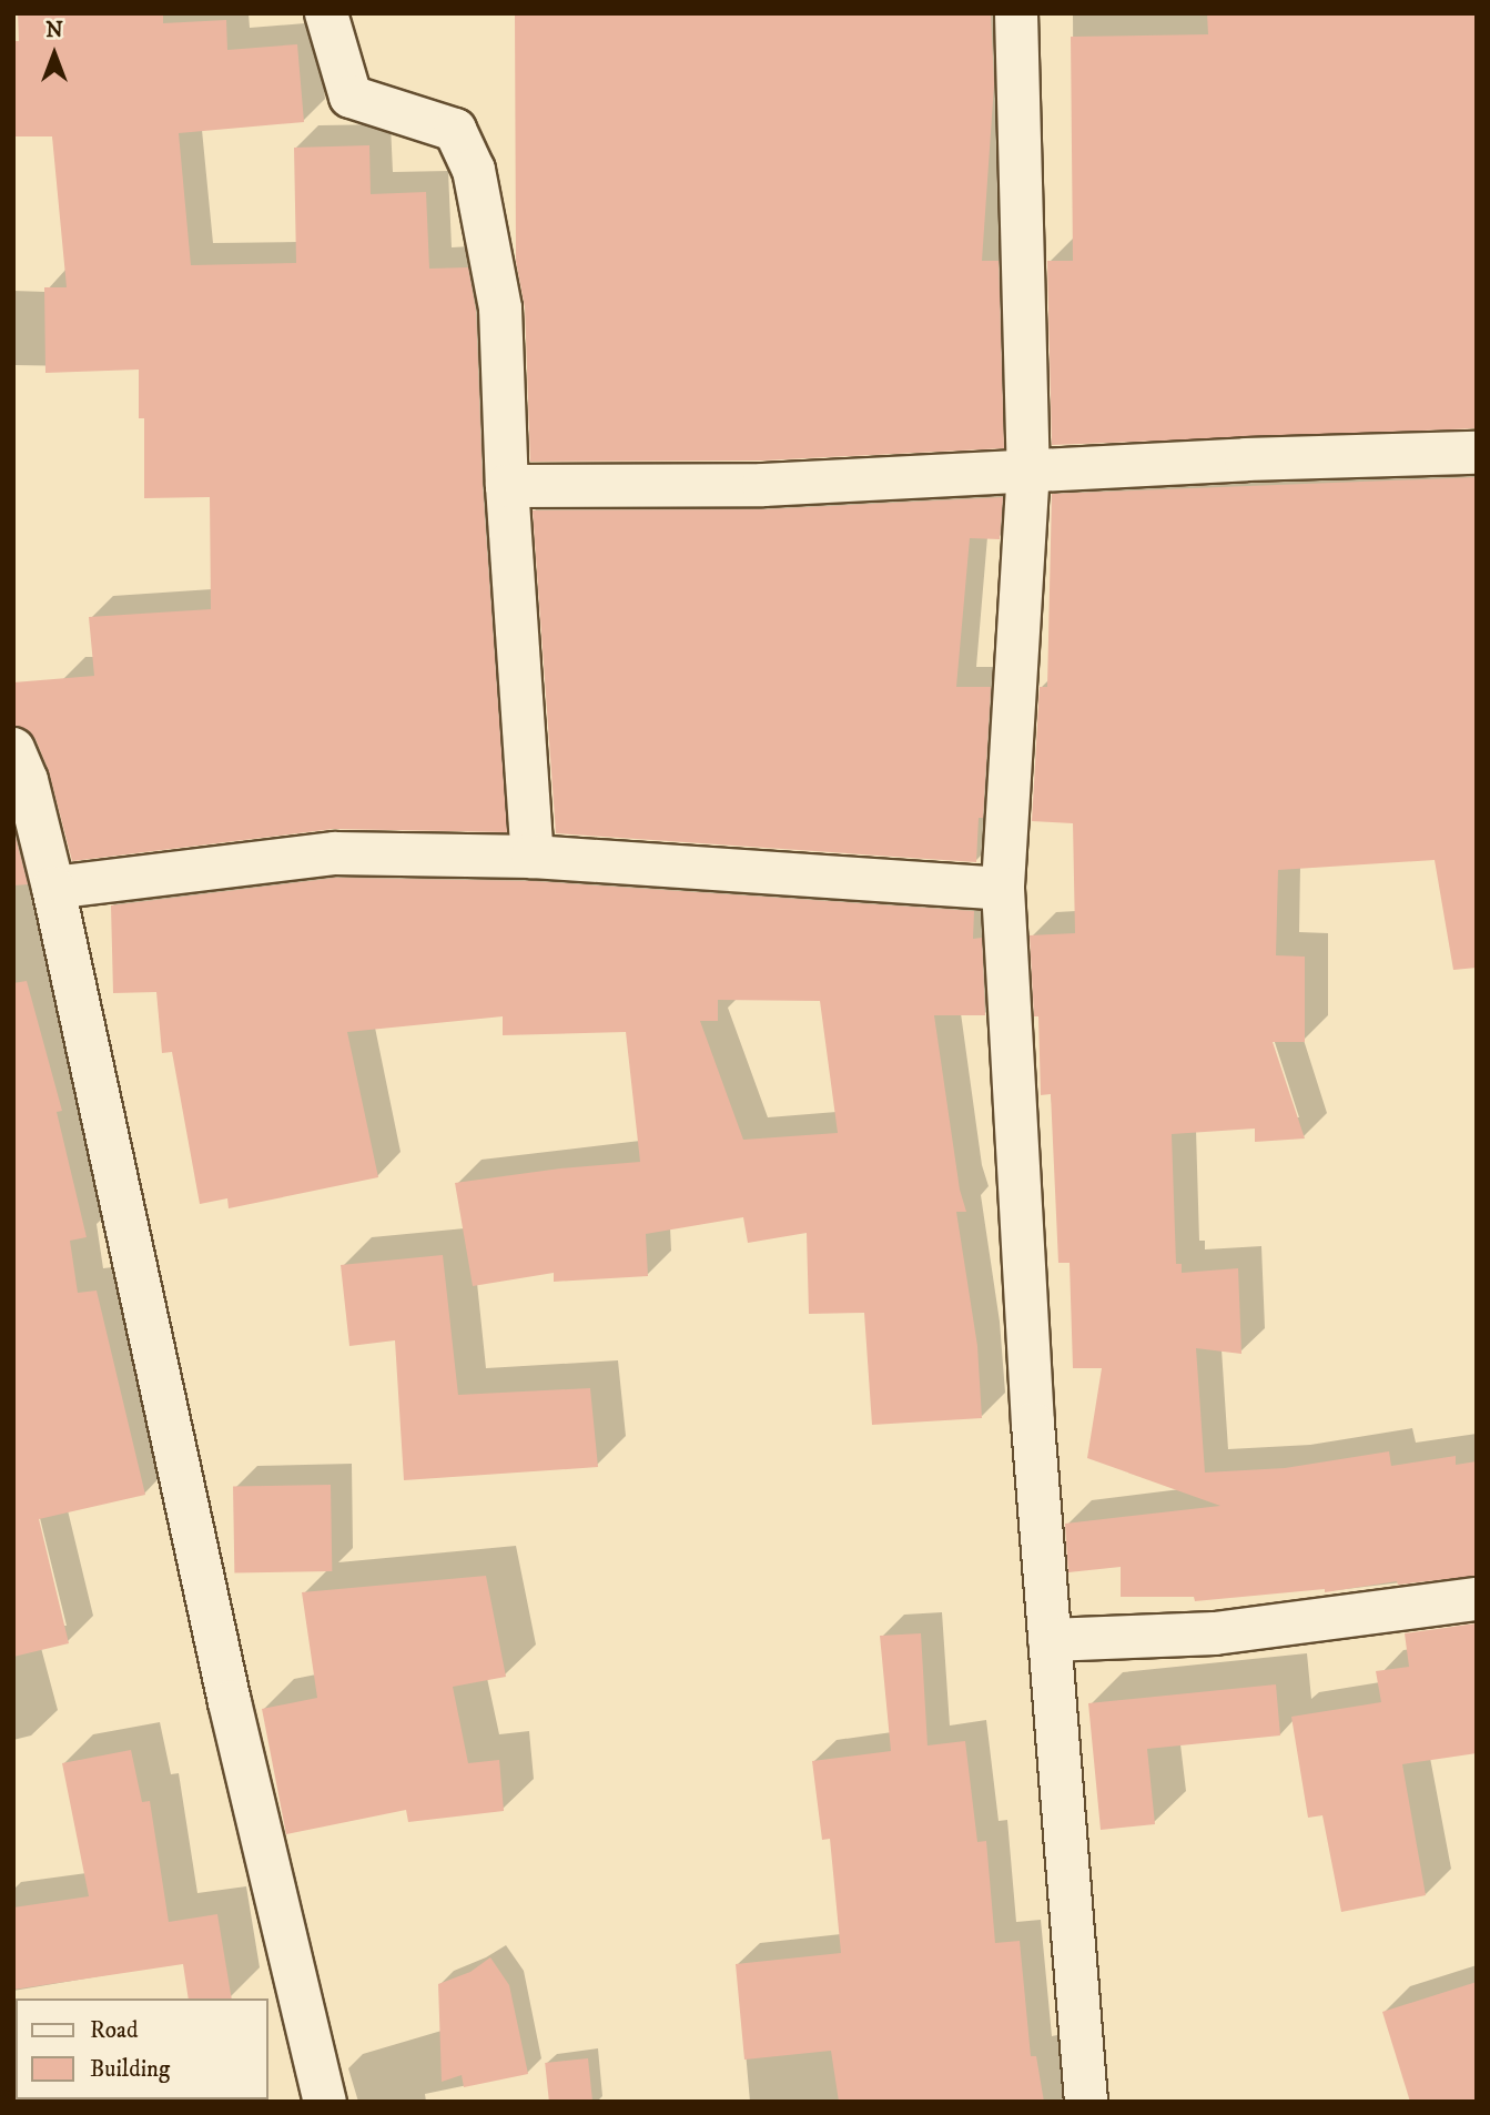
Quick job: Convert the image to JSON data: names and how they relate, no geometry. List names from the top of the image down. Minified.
{"legend":["Road","Building"],"north":"top"}
